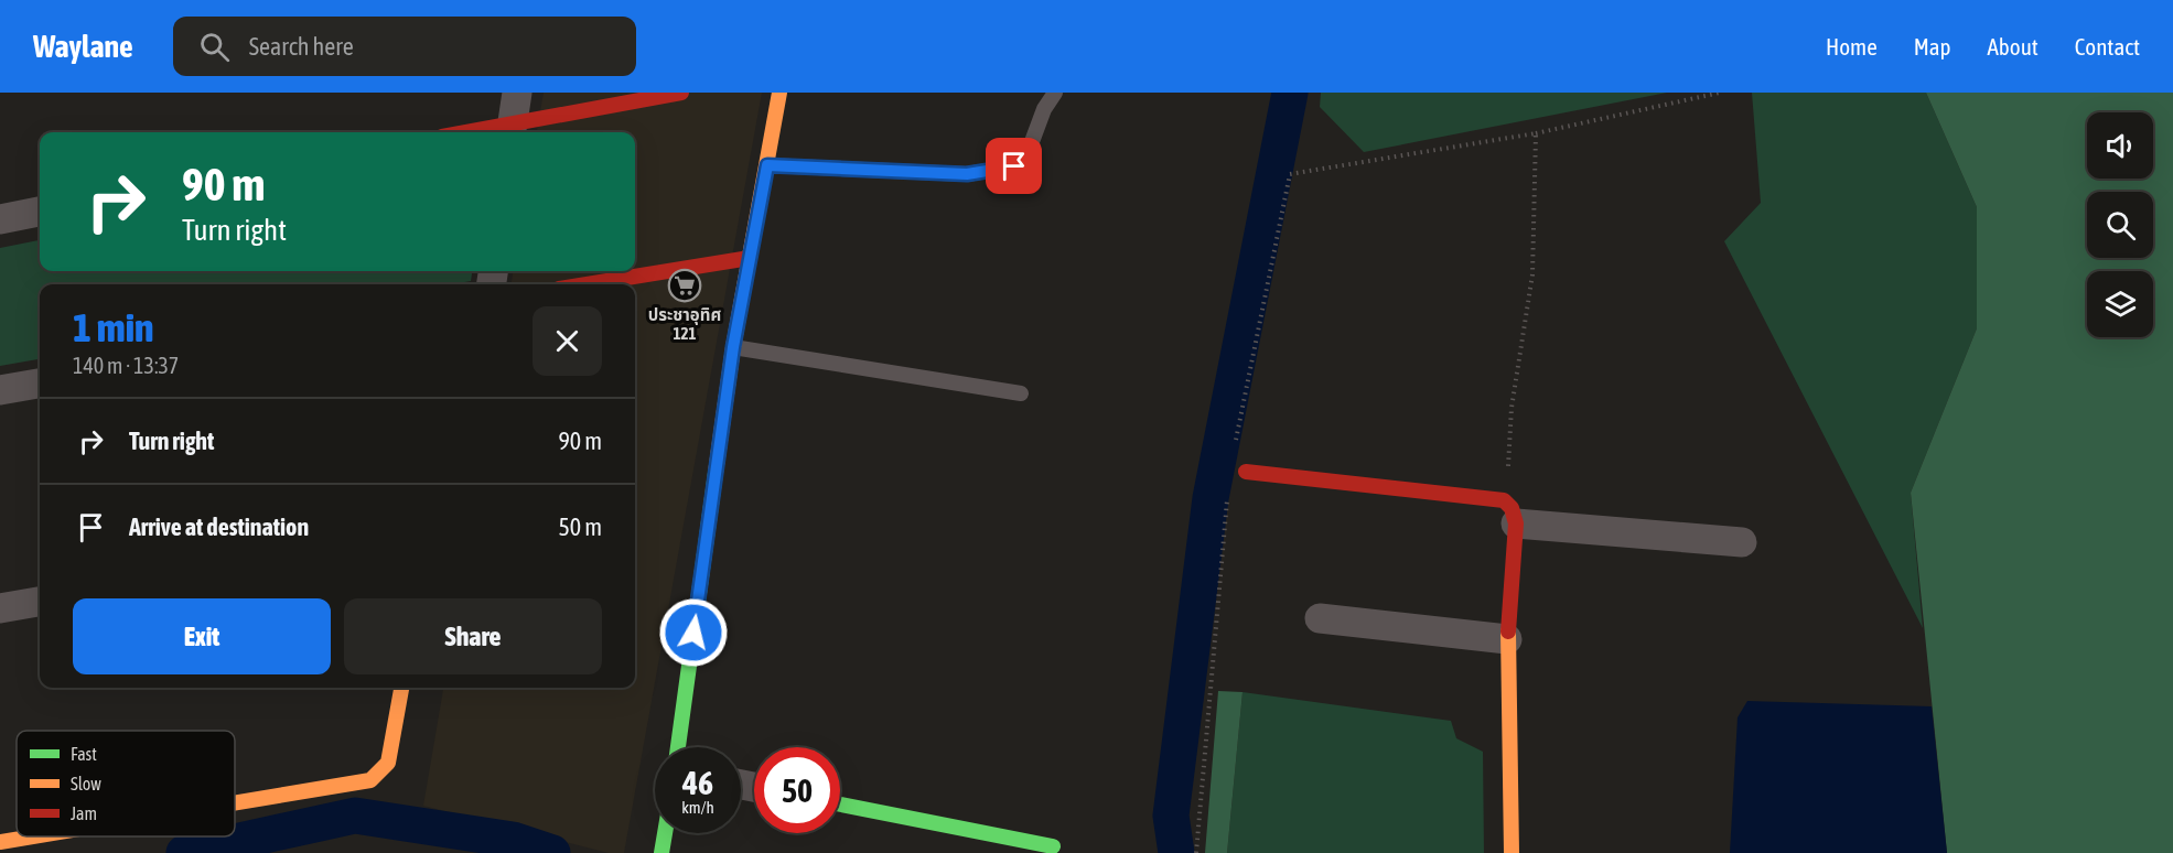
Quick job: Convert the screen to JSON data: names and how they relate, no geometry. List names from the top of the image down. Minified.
{"places":{"supermarket":["ประชาอุทิศ 121"]},"legend":["Fast","Slow","Jam"],"page":{"header":"Waylane","search":"Search here","nav":["Home","Map","About","Contact"],"turn":["90 m","Turn right"],"heading":["1 min","140 m · 13:37"],"list":[{"name":"Turn right","value":"90 m"},{"name":"Arrive at destination","value":"50 m"}],"buttons":["Exit","Share"],"speed":"46 km/h","limit":"50"}}
